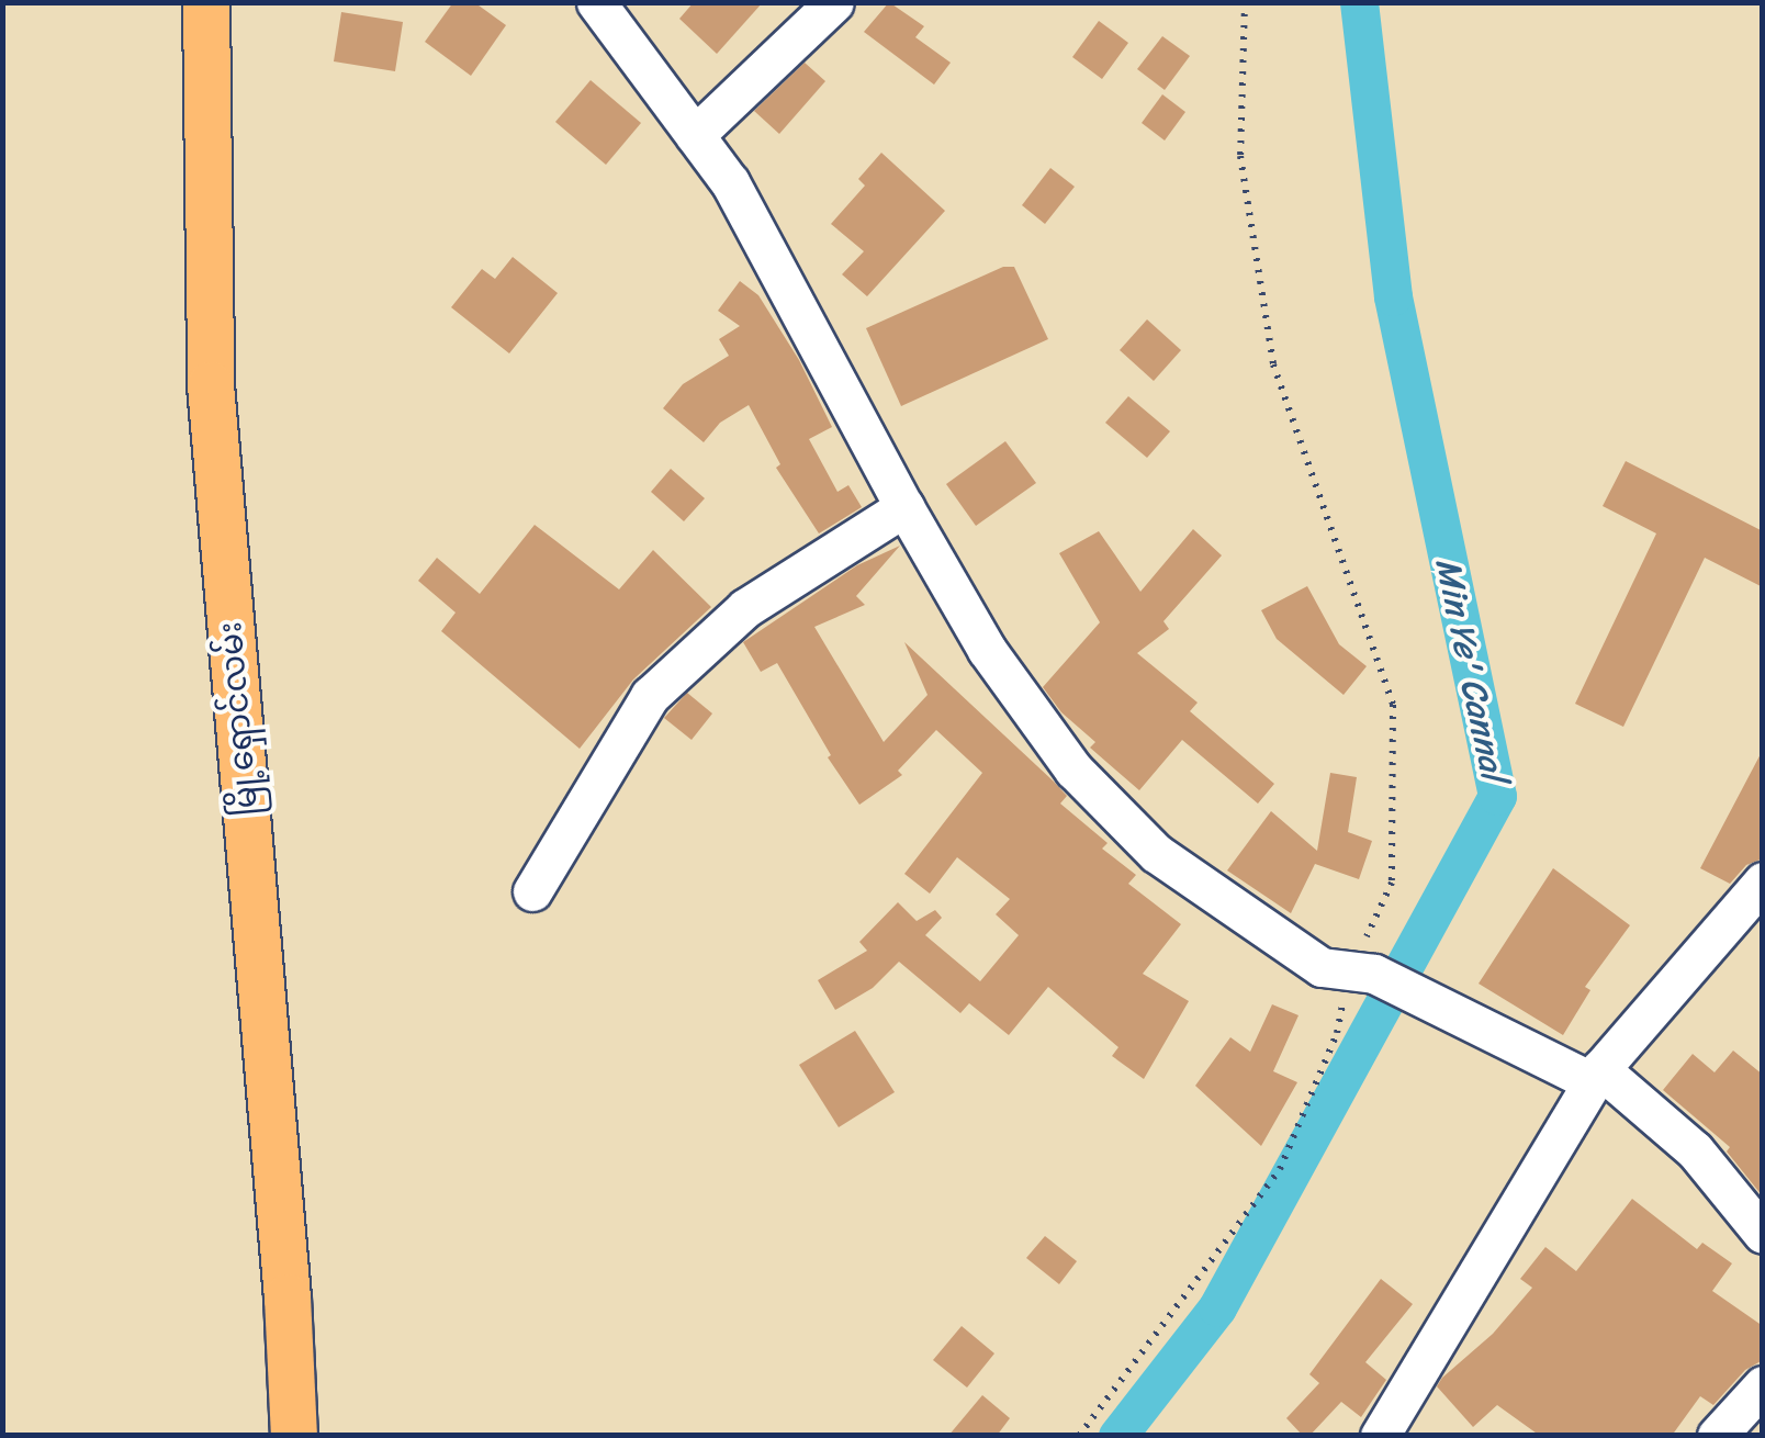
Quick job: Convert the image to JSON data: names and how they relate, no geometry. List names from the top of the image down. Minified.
{"streets":{"main road":["မြို့ရှောင်လမ်း"]},"water":["Min Ye' Cannal"]}
